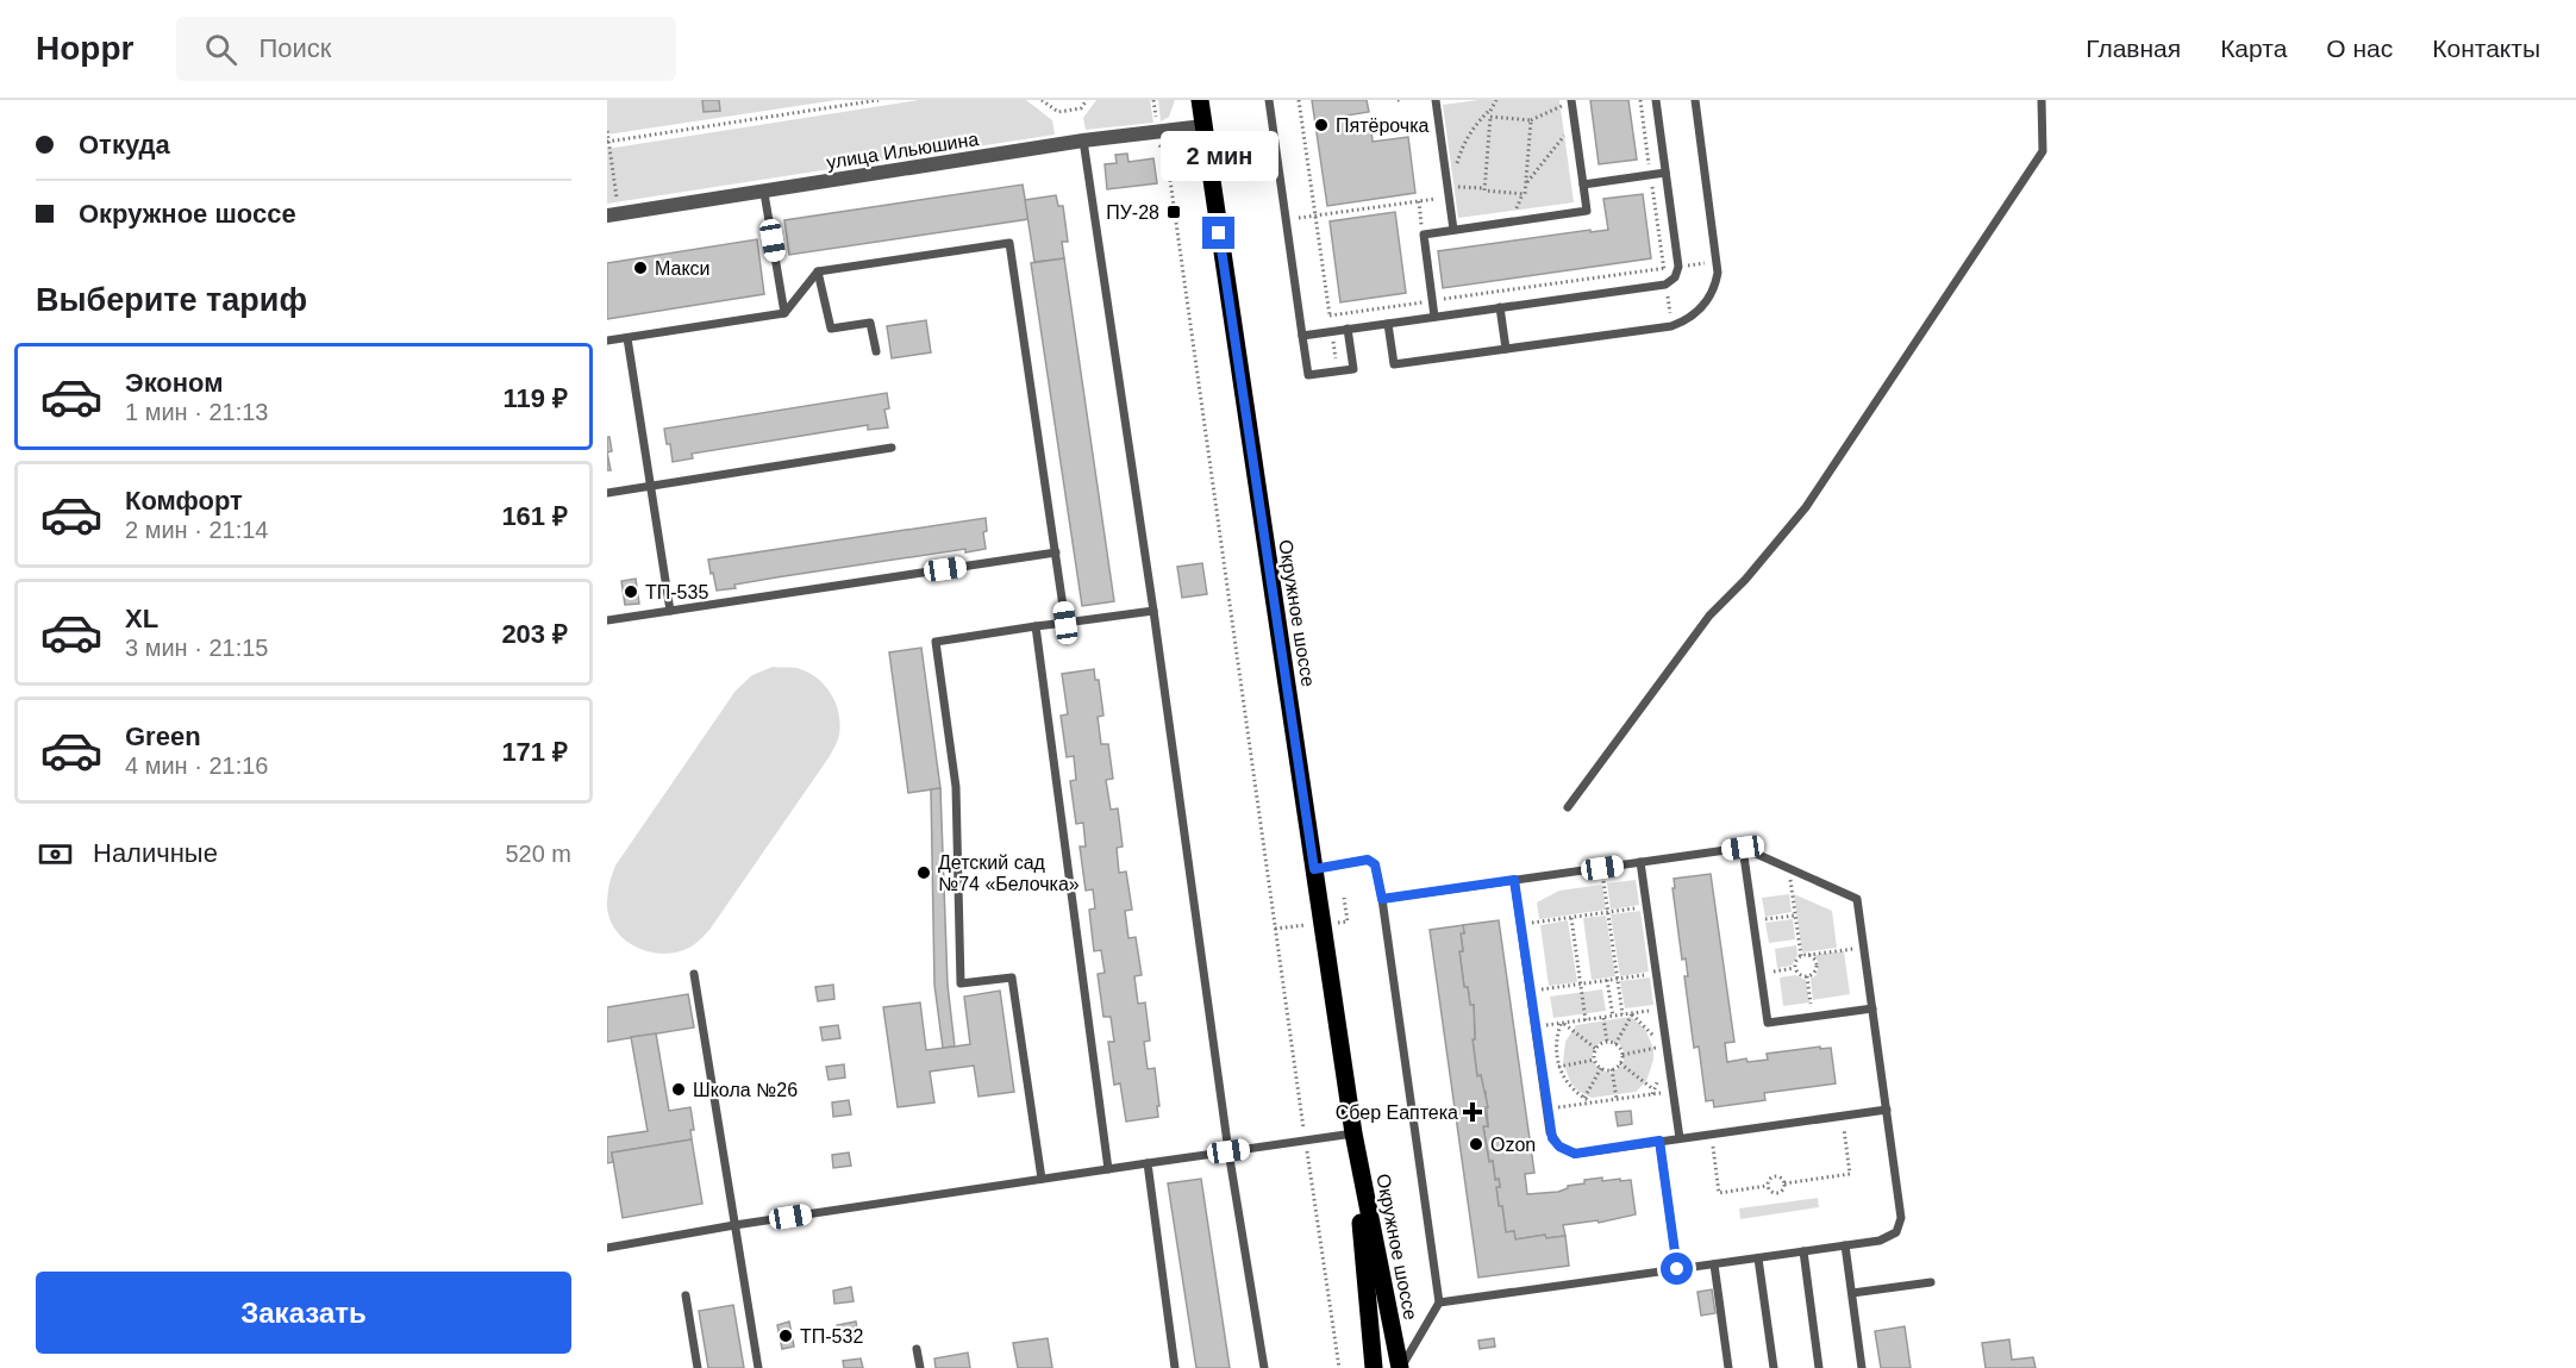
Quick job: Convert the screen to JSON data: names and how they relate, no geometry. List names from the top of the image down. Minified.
{"streets":{"main road":["Окружное шоссе"],"street":["улица Ильюшина"]},"crossings":[["улица Ильюшина","Окружное шоссе"]],"places":{"other":["Пятёрочка","Макси","ТП-535","Детский сад №74 «Белочка»","Школа №26","Ozon","ТП-532"],"transit":["ПУ-28"],"health":["Сбер Еаптека"]},"page":{"header":"Hoppr","search":"Поиск","nav":["Главная","Карта","О нас","Контакты"],"banner":["Откуда","Окружное шоссе"],"bubble":"2 мин","heading":"Выберите тариф","list":[{"name":"Эконом","note":"1 мин · 21:13","value":"119 ₽"},{"name":"Комфорт","note":"2 мин · 21:14","value":"161 ₽"},{"name":"XL","note":"3 мин · 21:15","value":"203 ₽"},{"name":"Green","note":"4 мин · 21:16","value":"171 ₽"}],"pay":["Наличные","520 m"],"buttons":"Заказать"}}
